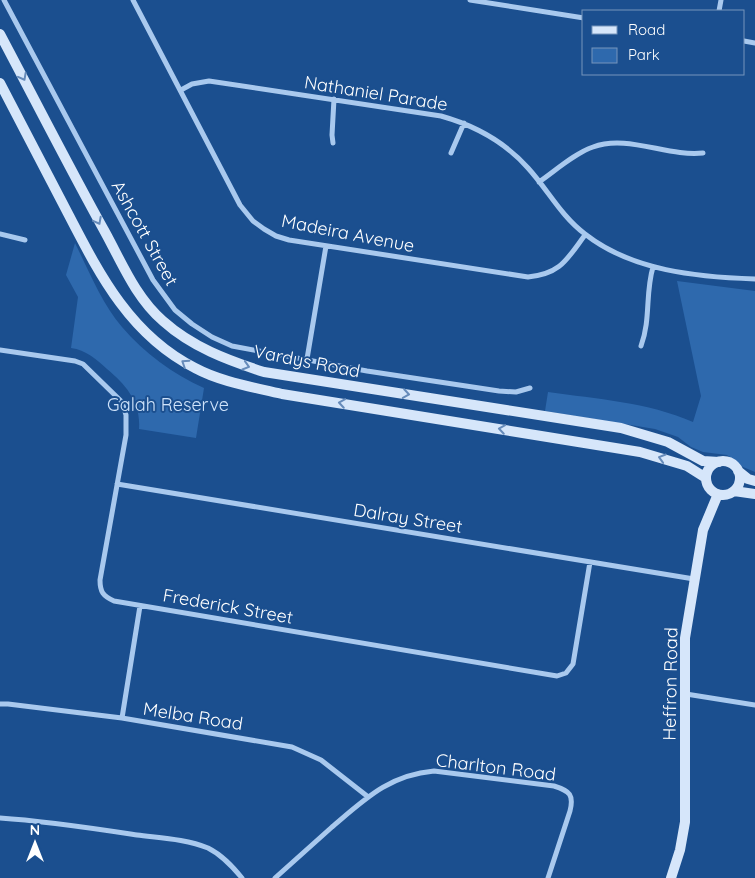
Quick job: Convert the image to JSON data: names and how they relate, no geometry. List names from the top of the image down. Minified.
{"streets":{"main road":["Vardys Road","Heffron Road"],"street":["Nathaniel Parade","Ashcott Street","Madeira Avenue","Dalray Street","Frederick Street","Melba Road","Charlton Road"]},"crossings":[["Nathaniel Parade","Madeira Avenue"],["Vardys Road","Heffron Road"],["Dalray Street","Frederick Street"],["Dalray Street","Heffron Road"],["Melba Road","Charlton Road"]],"parks":["Galah Reserve"],"legend":["Road","Park"],"north":"top"}
